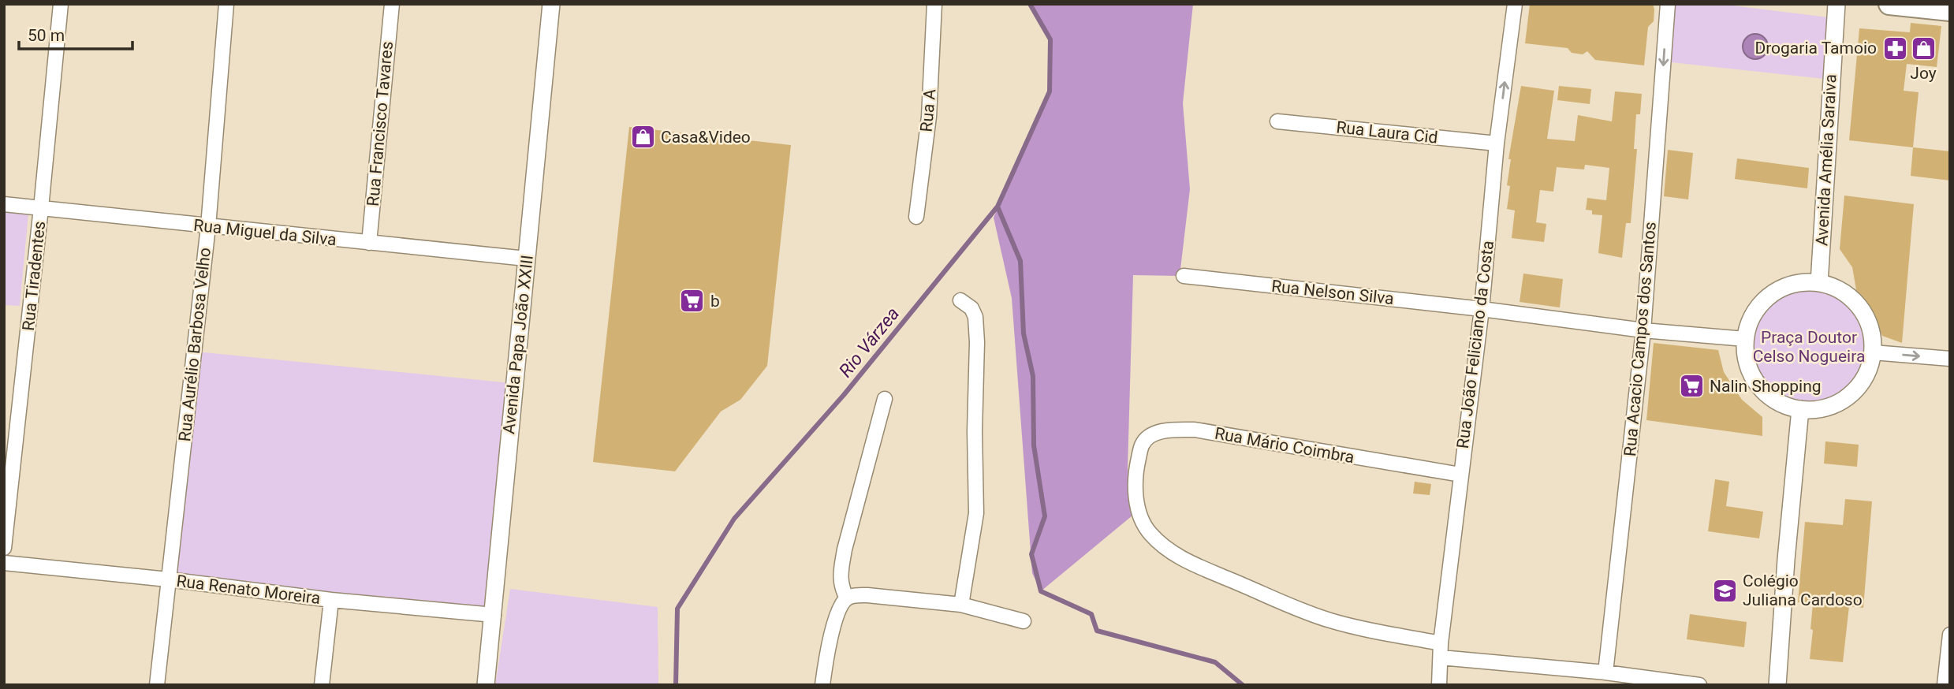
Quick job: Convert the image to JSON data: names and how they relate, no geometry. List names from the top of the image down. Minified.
{"streets":{"street":["Rua A","Rua Francisco Tavares","Rua Laura Cid","Avenida Amélia Saraiva","Rua Miguel da Silva","Rua Tiradentes","Rua Nelson Silva","Rua Acacio Campos dos Santos","Rua Aurélio Barbosa Velho","Avenida Papa João XXIII","Rua João Feliciano da Costa","Rua Mário Coimbra","Rua Renato Moreira"]},"crossings":[["Rua Francisco Tavares","Rua Miguel da Silva"],["Rua Laura Cid","Rua João Feliciano da Costa"],["Avenida Amélia Saraiva","Rua Nelson Silva"],["Rua Miguel da Silva","Rua Tiradentes"],["Rua Miguel da Silva","Rua Aurélio Barbosa Velho"],["Rua Miguel da Silva","Avenida Papa João XXIII"],["Rua Nelson Silva","Rua Acacio Campos dos Santos"],["Rua Nelson Silva","Rua João Feliciano da Costa"],["Rua Acacio Campos dos Santos","Rua Mário Coimbra"],["Rua Aurélio Barbosa Velho","Rua Renato Moreira"],["Avenida Papa João XXIII","Rua Renato Moreira"],["Rua João Feliciano da Costa","Rua Mário Coimbra"]],"one_way":["Rua Acacio Campos dos Santos"],"water":["Rio Várzea"],"parks":["Praça Doutor Celso Nogueira"],"places":{"pharmacy":["Drogaria Tamoio"],"shop":["Joy","Casa&Video"],"supermarket":["b","Nalin Shopping"],"school or university":["Colégio Juliana Cardoso"]},"scale_bar":"50 m"}
